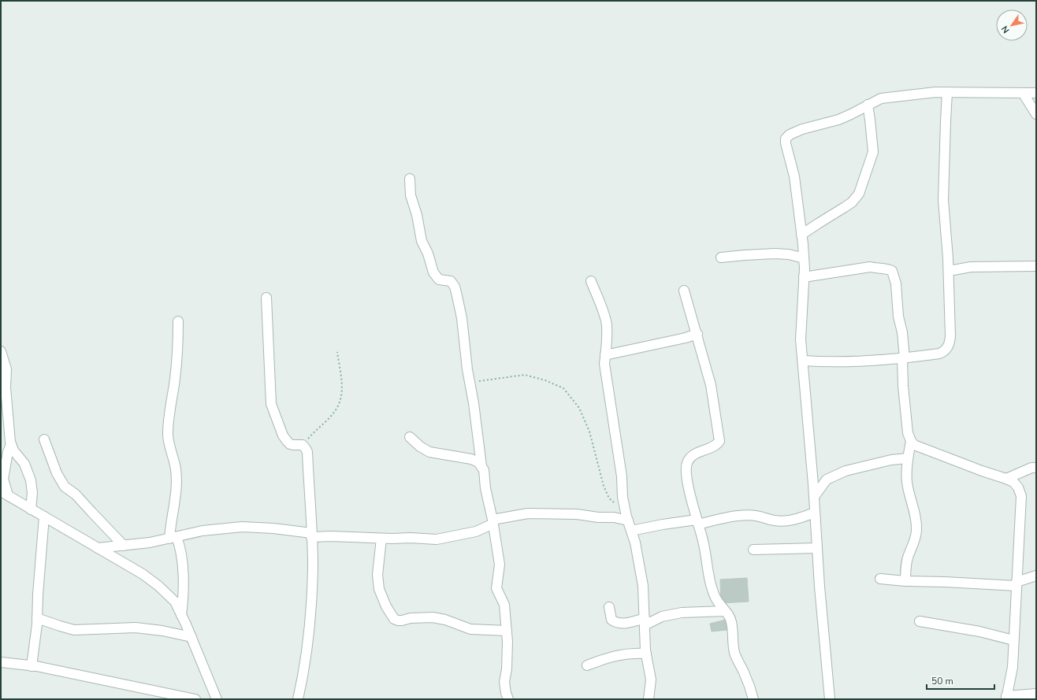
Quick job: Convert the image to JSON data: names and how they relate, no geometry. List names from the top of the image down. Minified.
{"scale_bar":"50 m","north":"bottom left"}
